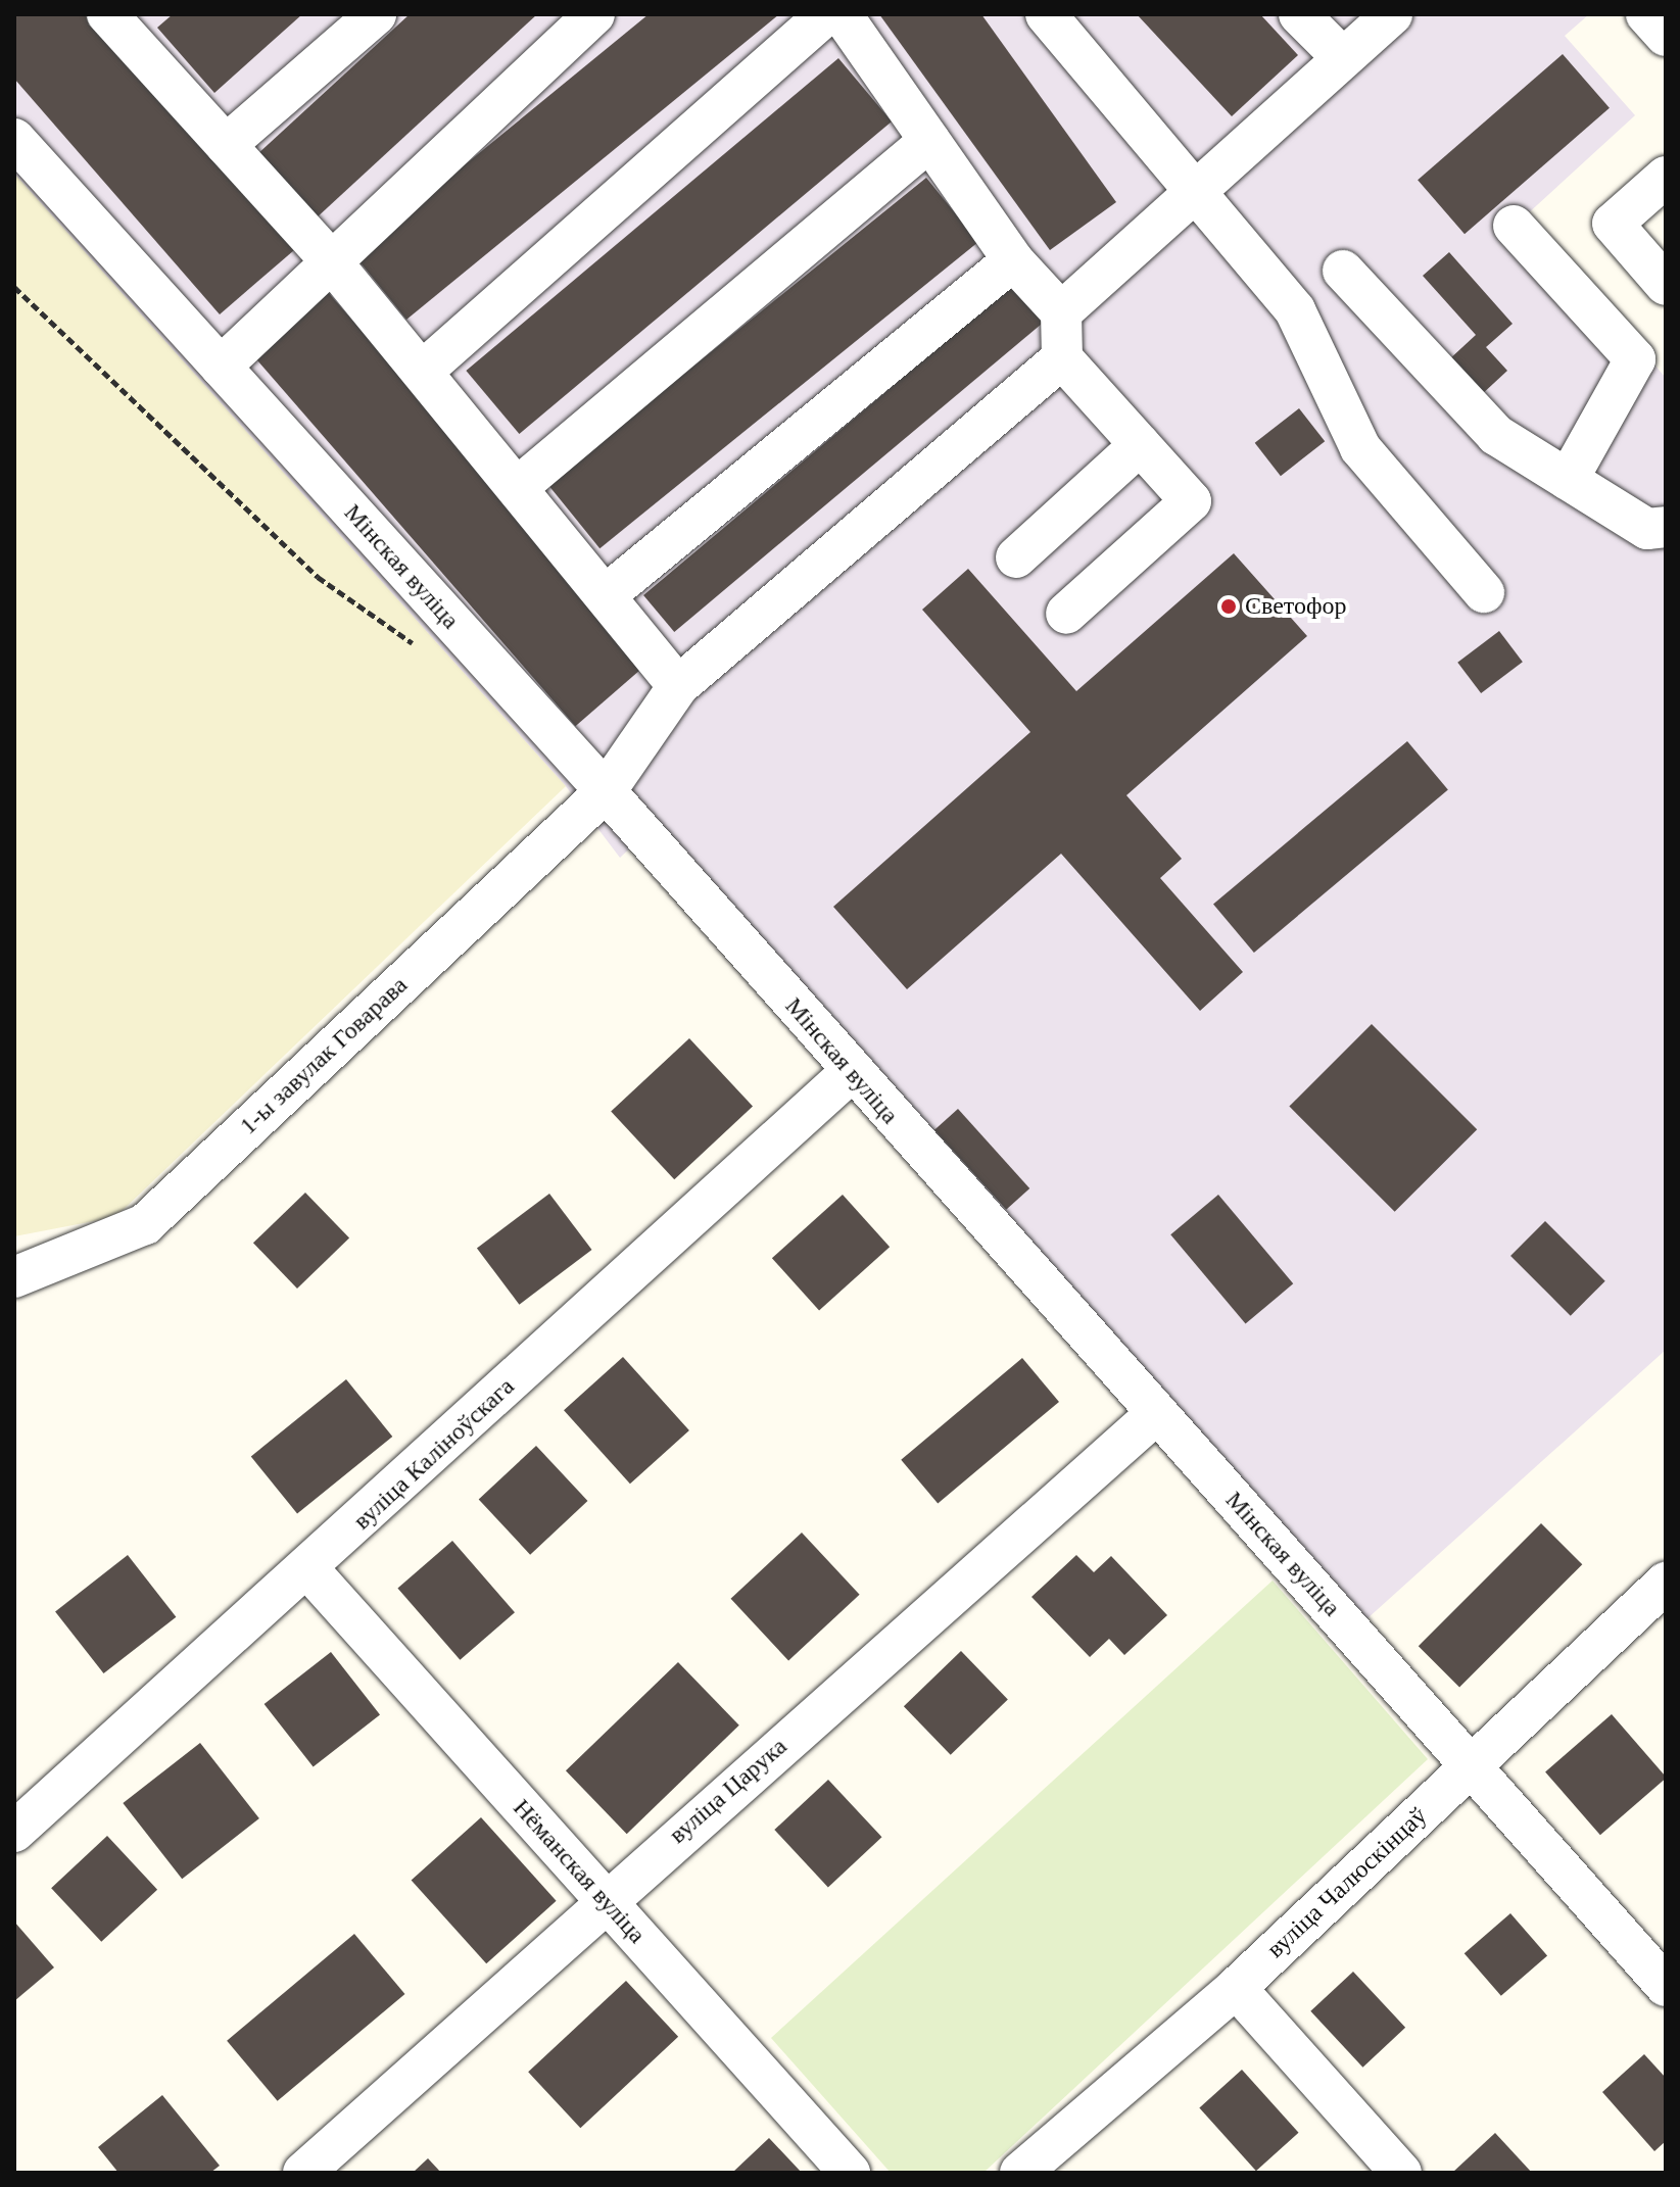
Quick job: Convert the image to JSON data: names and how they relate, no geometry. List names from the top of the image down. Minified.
{"streets":{"street":["Мінская вуліца","1-ы завулак Говарава","вуліца Каліноўскага","вуліца Царука","Нёманская вуліца","вуліца Чалюскінцаў"]},"crossings":[["Мінская вуліца","1-ы завулак Говарава"],["Мінская вуліца","вуліца Каліноўскага"],["Мінская вуліца","вуліца Царука"],["Мінская вуліца","вуліца Чалюскінцаў"],["вуліца Каліноўскага","Нёманская вуліца"],["вуліца Царука","Нёманская вуліца"]],"places":["Светофор"]}
